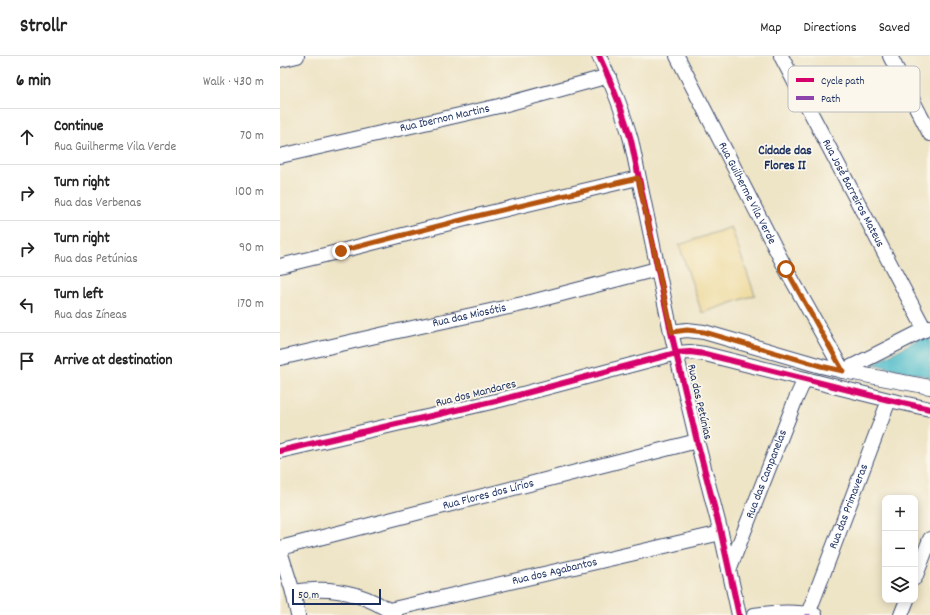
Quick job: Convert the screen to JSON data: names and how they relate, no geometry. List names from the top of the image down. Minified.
{"streets":{"street":["Rua Ibernon Martins","Rua Guilherme Vila Verde","Rua José Barreiros Mateus","Rua das Miosótis","Rua dos Mandares","Rua das Petúnias","Rua das Campanelas","Rua Flores dos Lírios","Rua das Primaveras","Rua dos Agabantos"]},"crossings":[["Rua Ibernon Martins","Rua das Petúnias"],["Rua das Miosótis","Rua das Petúnias"],["Rua dos Mandares","Rua das Petúnias"],["Rua dos Mandares","Rua das Campanelas"],["Rua dos Mandares","Rua das Primaveras"],["Rua das Petúnias","Rua das Campanelas"],["Rua das Petúnias","Rua Flores dos Lírios"],["Rua das Petúnias","Rua dos Agabantos"]],"districts":["Cidade das Flores II"],"legend":["Cycle path","Path"],"scale_bar":"50 m","page":{"header":"Strollr","nav":["Map","Directions","Saved"],"heading":["6 min","Walk · 430 m"],"list":[["Continue","Rua Guilherme Vila Verde","70 m"],["Turn right","Rua das Verbenas","100 m"],["Turn right","Rua das Petúnias","90 m"],["Turn left","Rua das Zíneas","170 m"],"Arrive at destination"],"map_buttons":["+","−"],"scale":"50 m"}}
